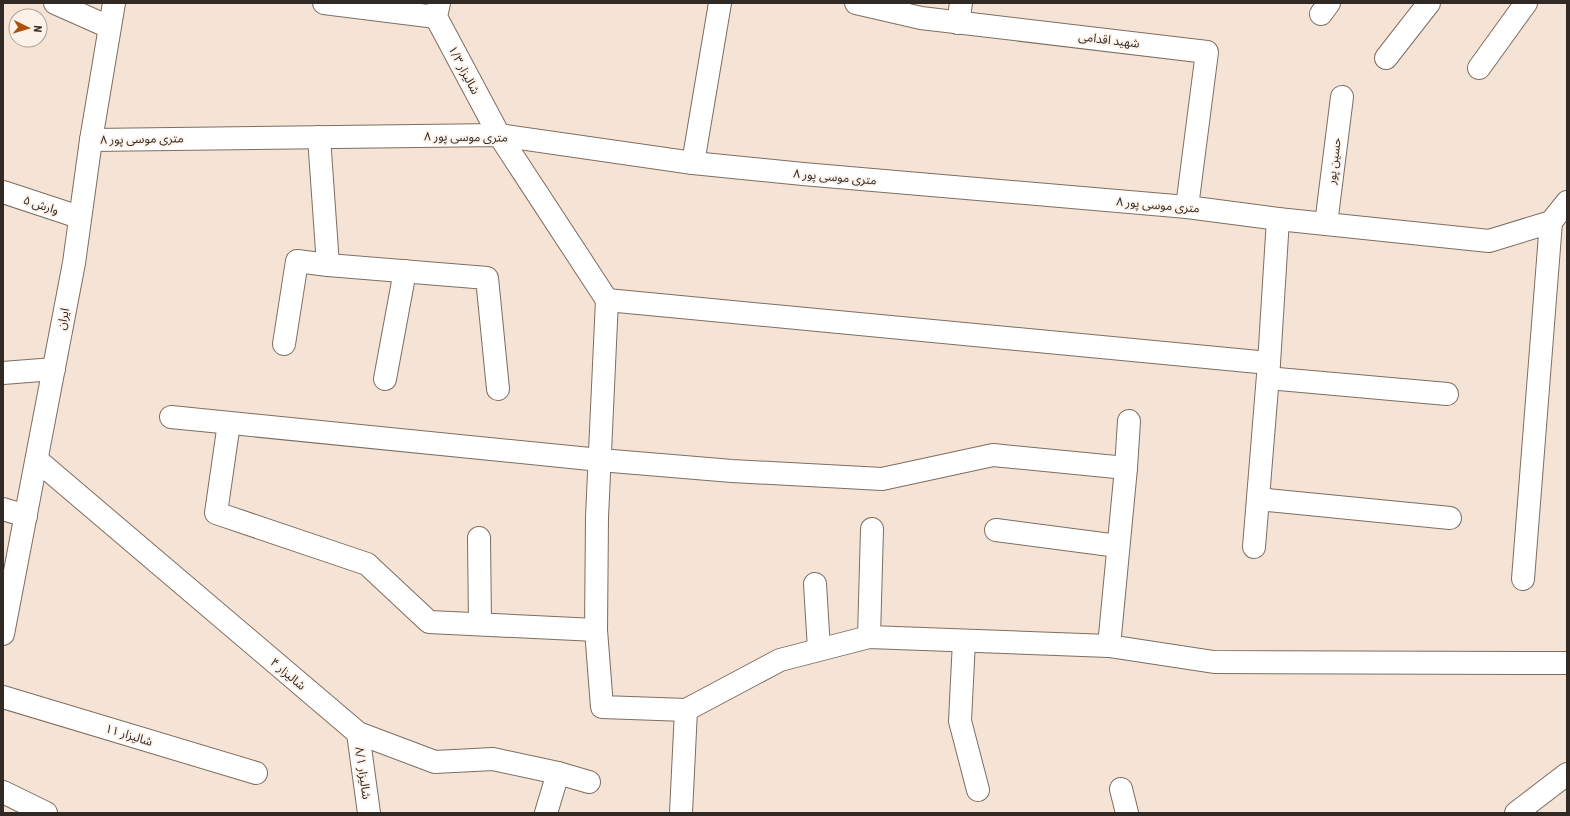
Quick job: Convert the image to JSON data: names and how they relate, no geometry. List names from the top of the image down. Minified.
{"streets":{"street":["شهید اقدامی","شالیزار ۱/۳","۸ متری موسی پور","حسین پور","وارش ۵","ایران","شالیزار ۴","شالیزار ۱۱","شالیزار ۸/۱"]},"crossings":[["شهید اقدامی","۸ متری موسی پور"],["شالیزار ۱/۳","۸ متری موسی پور"],["۸ متری موسی پور","حسین پور"],["۸ متری موسی پور","ایران"],["وارش ۵","ایران"],["ایران","شالیزار ۴"],["شالیزار ۴","شالیزار ۸/۱"]],"north":"right"}
